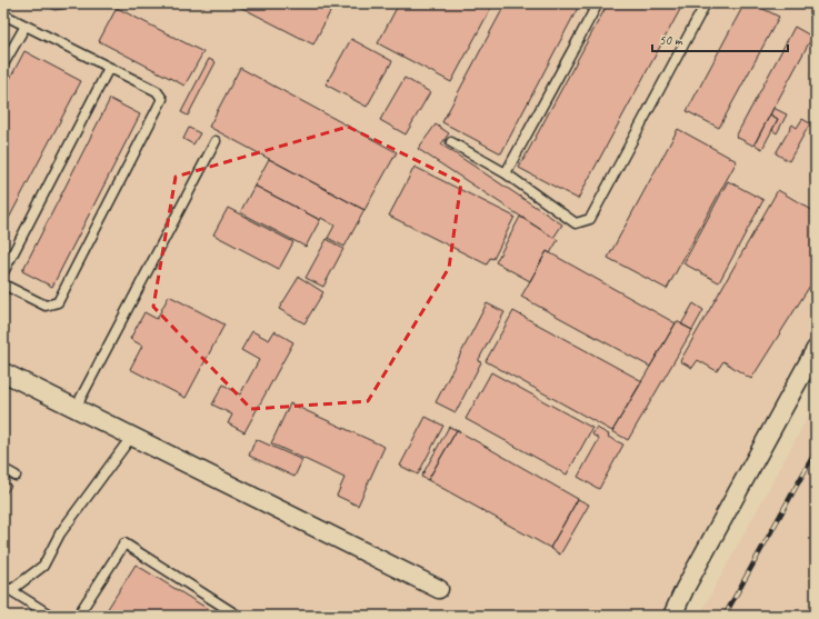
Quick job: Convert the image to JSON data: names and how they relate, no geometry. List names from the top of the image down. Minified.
{"scale_bar":"50 m"}
